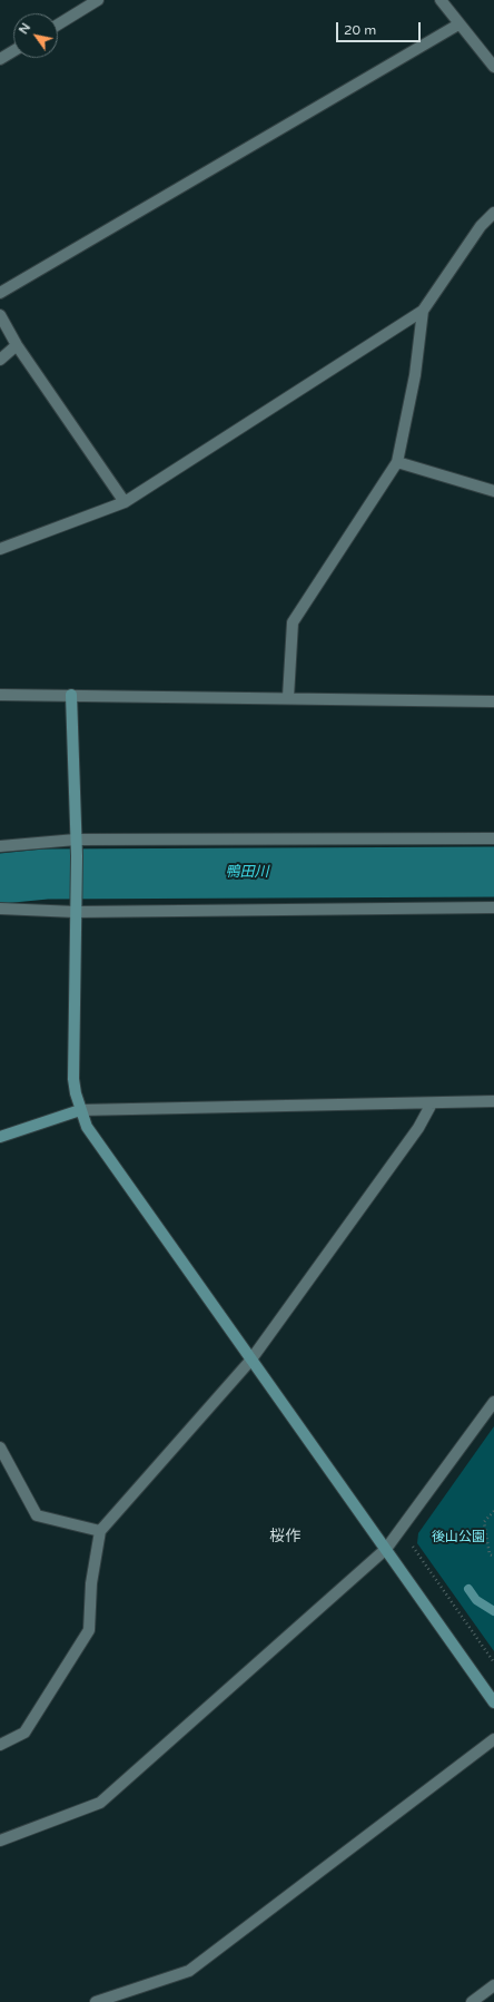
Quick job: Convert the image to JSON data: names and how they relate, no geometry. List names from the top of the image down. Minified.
{"districts":["桜作"],"water":["鴨田川"],"parks":["後山公園"],"scale_bar":"20 m","north":"top left"}
